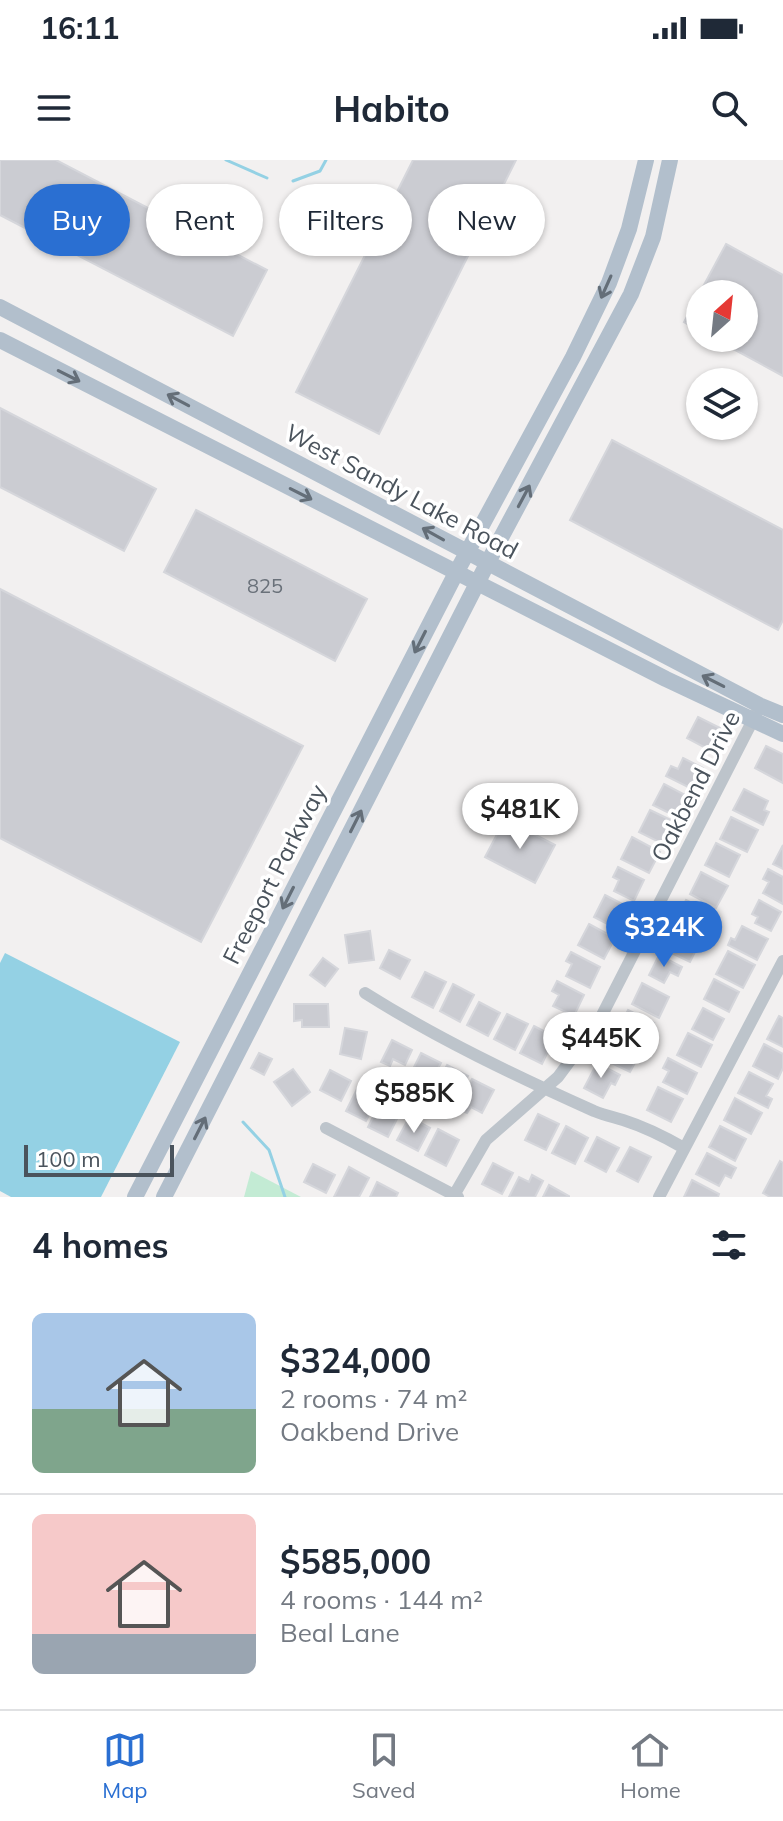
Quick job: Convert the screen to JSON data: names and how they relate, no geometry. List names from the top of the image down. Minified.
{"streets":{"main road":["West Sandy Lake Road","Freeport Parkway"],"street":["Oakbend Drive"]},"crossings":[["West Sandy Lake Road","Oakbend Drive"],["West Sandy Lake Road","Freeport Parkway"]],"house_numbers":["825"],"scale_bar":"100 m","north":"top right","page":{"status":"16:11","header":"Habito","chip":["Buy","Rent","Filters","New"],"price":["$481K","$324K","$445K","$585K"],"scale":"100 m","heading":"4 homes","list":[{"name":"$324,000","note":"2 rooms · 74 m² · Oakbend Drive"},{"name":"$585,000","note":"4 rooms · 144 m² · Beal Lane"}],"tabs":["Map","Saved","Home"]}}
